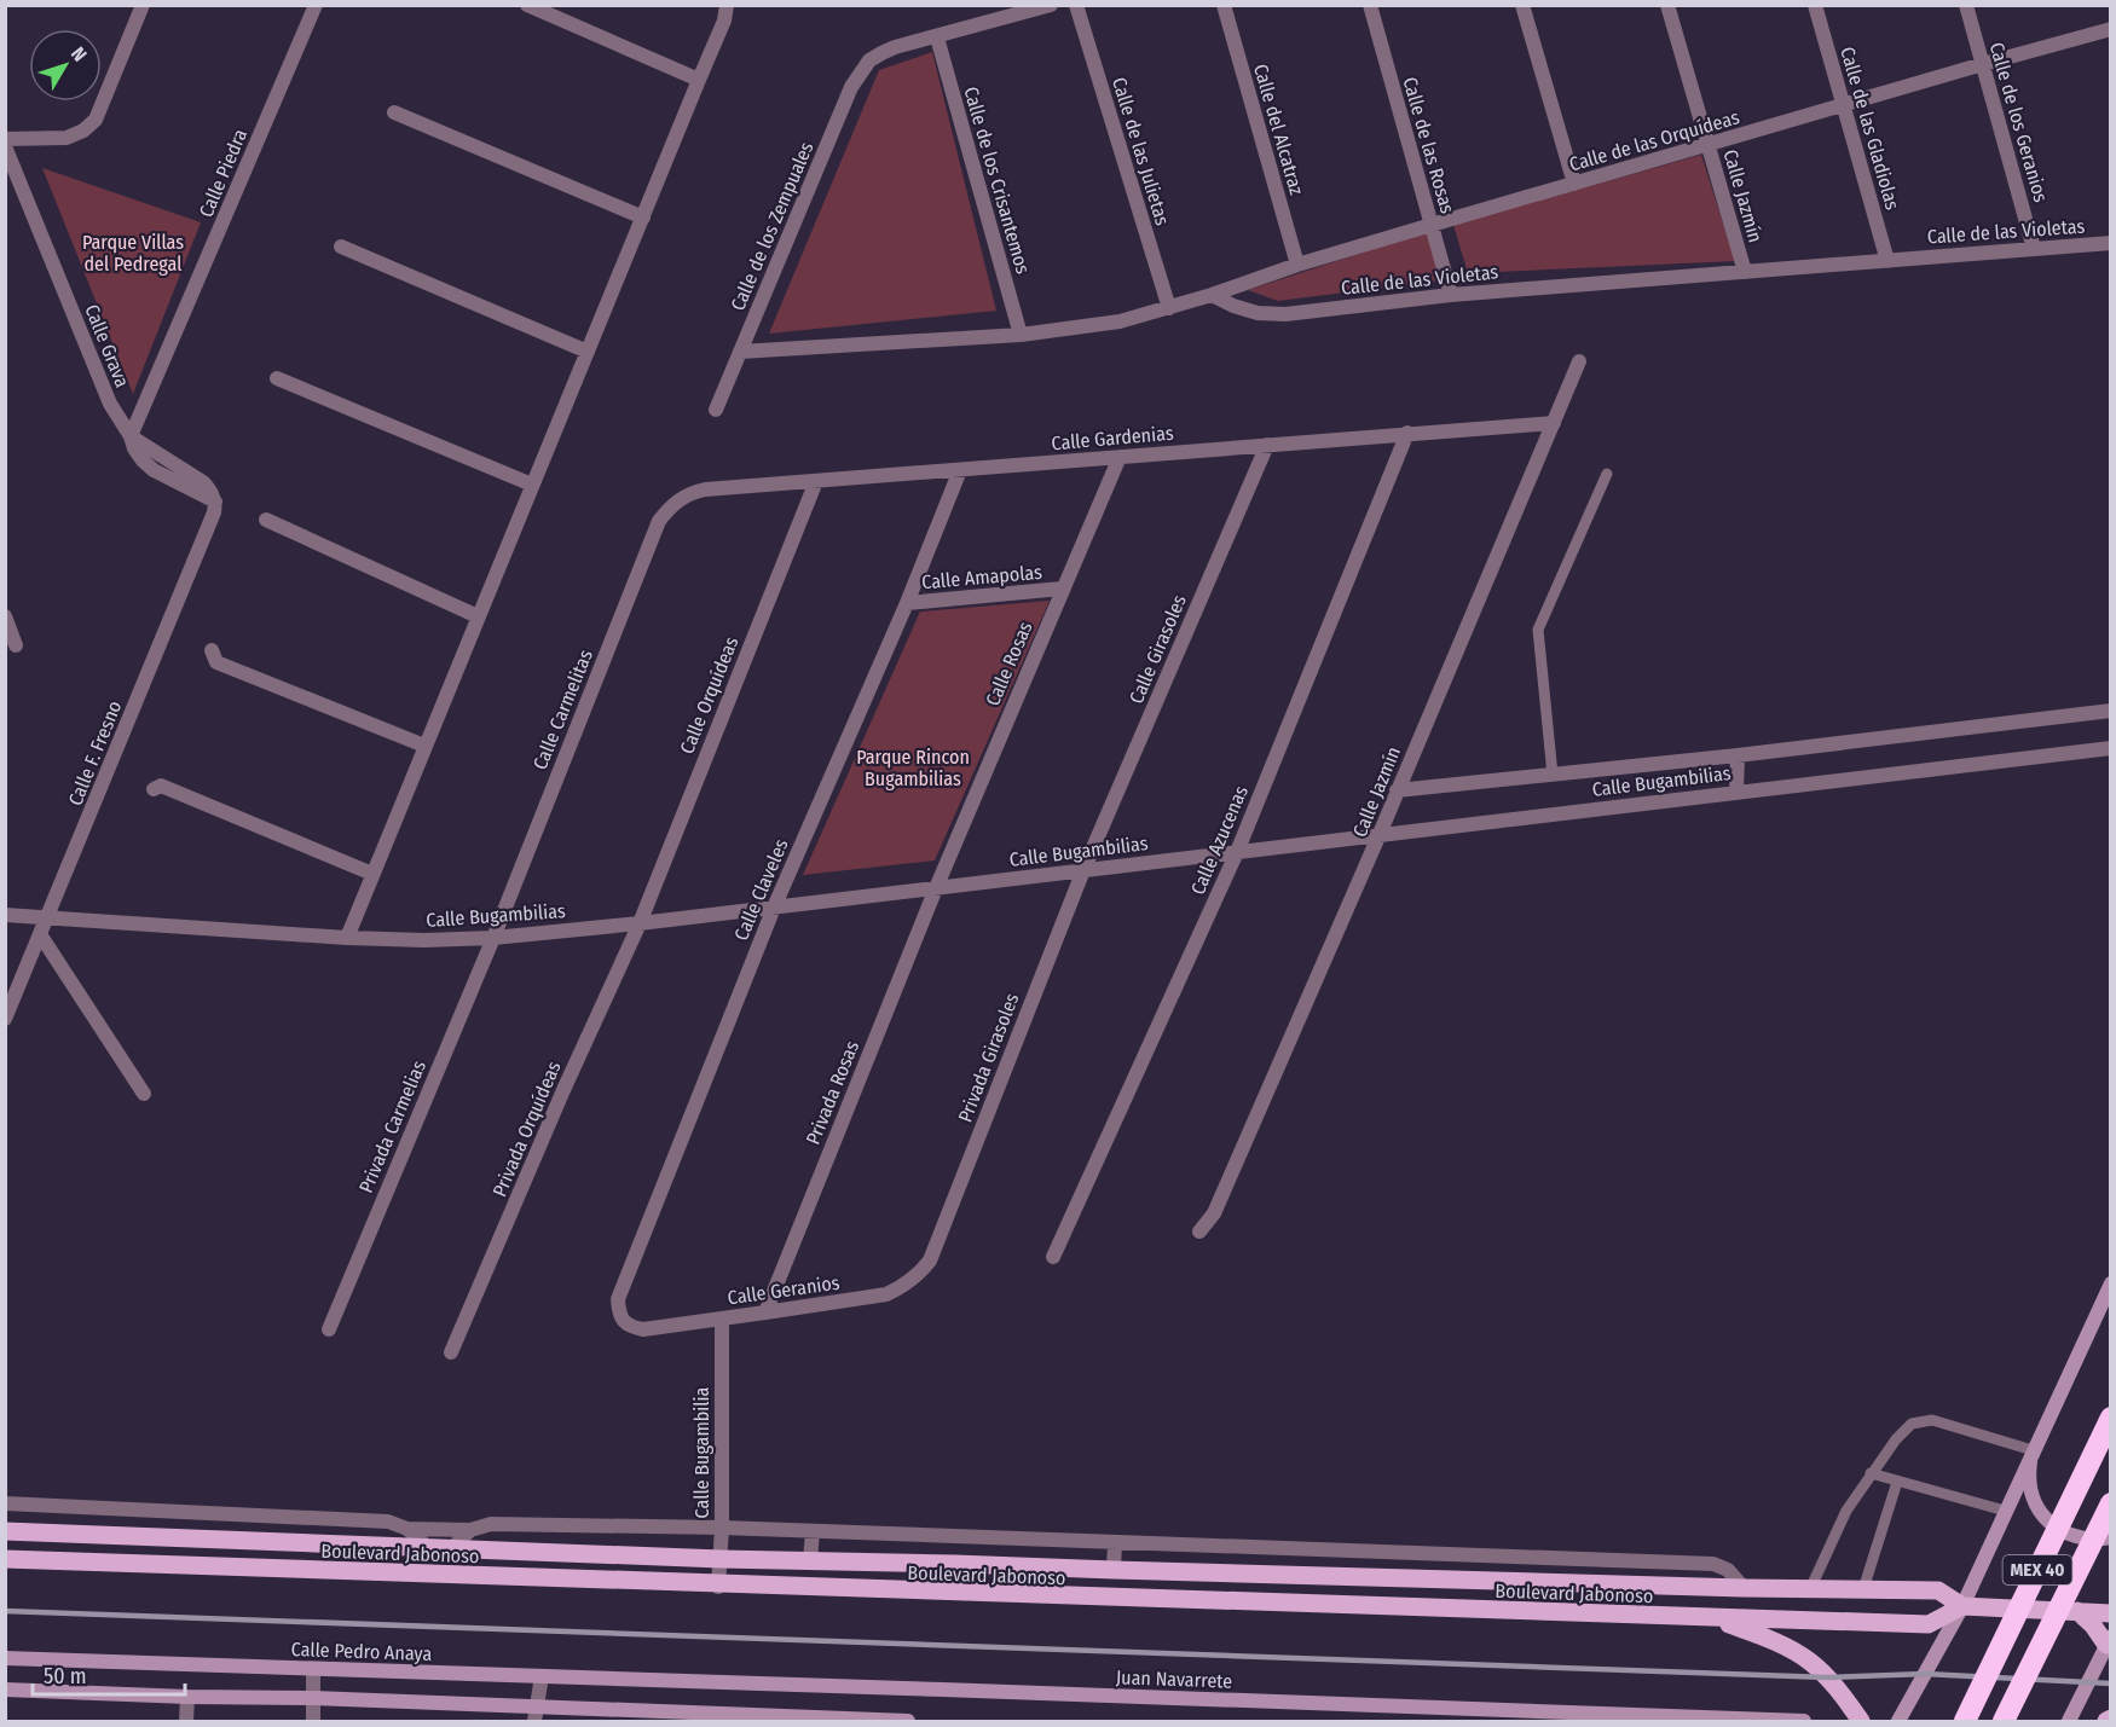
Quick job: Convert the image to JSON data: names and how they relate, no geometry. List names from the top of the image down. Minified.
{"streets":{"highway":["MEX 40"],"main road":["Boulevard Jabonoso","Calle Pedro Anaya","Juan Navarrete"],"street":["Calle de los Geranios","Calle de las Gladiolas","Calle del Alcatraz","Calle de las Orquídeas","Calle de las Rosas","Calle de las Julietas","Calle Piedra","Calle de los Crisantemos","Calle Jazmín","Calle de los Zempuales","Calle de las Violetas","Calle Grava","Calle Gardenias","Calle Amapolas","Calle Girasoles","Calle Rosas","Calle Orquídeas","Calle Carmelitas","Calle F. Fresno","Calle Bugambilias","Calle Azucenas","Calle Claveles","Privada Girasoles","Privada Rosas","Privada Carmelias","Privada Orquídeas","Calle Geranios","Calle Bugambilia"]},"crossings":[["Calle de los Geranios","Calle de las Orquídeas"],["Calle de los Geranios","Calle de las Violetas"],["Calle de las Gladiolas","Calle de las Orquídeas"],["Calle de las Gladiolas","Calle de las Violetas"],["Calle del Alcatraz","Calle de las Orquídeas"],["Calle de las Orquídeas","Calle de las Rosas"],["Calle de las Orquídeas","Calle Jazmín"],["Calle de las Orquídeas","Calle de las Violetas"],["Calle de las Rosas","Calle de las Violetas"],["Calle Piedra","Calle Grava"],["Calle de los Crisantemos","Calle de los Zempuales"],["Calle Jazmín","Calle de las Violetas"],["Calle Jazmín","Calle Gardenias"],["Calle Jazmín","Calle Bugambilias"],["Calle Grava","Calle F. Fresno"],["Calle Gardenias","Calle Girasoles"],["Calle Gardenias","Calle Rosas"],["Calle Gardenias","Calle Orquídeas"],["Calle Gardenias","Calle Carmelitas"],["Calle Gardenias","Calle Azucenas"],["Calle Gardenias","Calle Claveles"],["Calle Amapolas","Calle Rosas"],["Calle Amapolas","Calle Claveles"],["Calle Girasoles","Calle Bugambilias"],["Calle Girasoles","Privada Girasoles"],["Calle Rosas","Calle Bugambilias"],["Calle Rosas","Privada Rosas"],["Calle Orquídeas","Calle Bugambilias"],["Calle Orquídeas","Privada Orquídeas"],["Calle Carmelitas","Calle Bugambilias"],["Calle Carmelitas","Privada Carmelias"],["Calle F. Fresno","Calle Bugambilias"],["Calle Bugambilias","Calle Azucenas"],["Calle Bugambilias","Calle Claveles"],["Calle Bugambilias","Privada Girasoles"],["Calle Bugambilias","Privada Rosas"],["Calle Bugambilias","Privada Carmelias"],["Calle Bugambilias","Privada Orquídeas"],["Calle Claveles","Calle Geranios"],["Privada Girasoles","Calle Geranios"],["Privada Rosas","Calle Geranios"],["Calle Geranios","Calle Bugambilia"],["Calle Bugambilia","Boulevard Jabonoso"],["Calle Pedro Anaya","Juan Navarrete"]],"parks":["Parque Villas del Pedregal","Parque Rincon Bugambilias"],"scale_bar":"50 m","north":"top right"}
